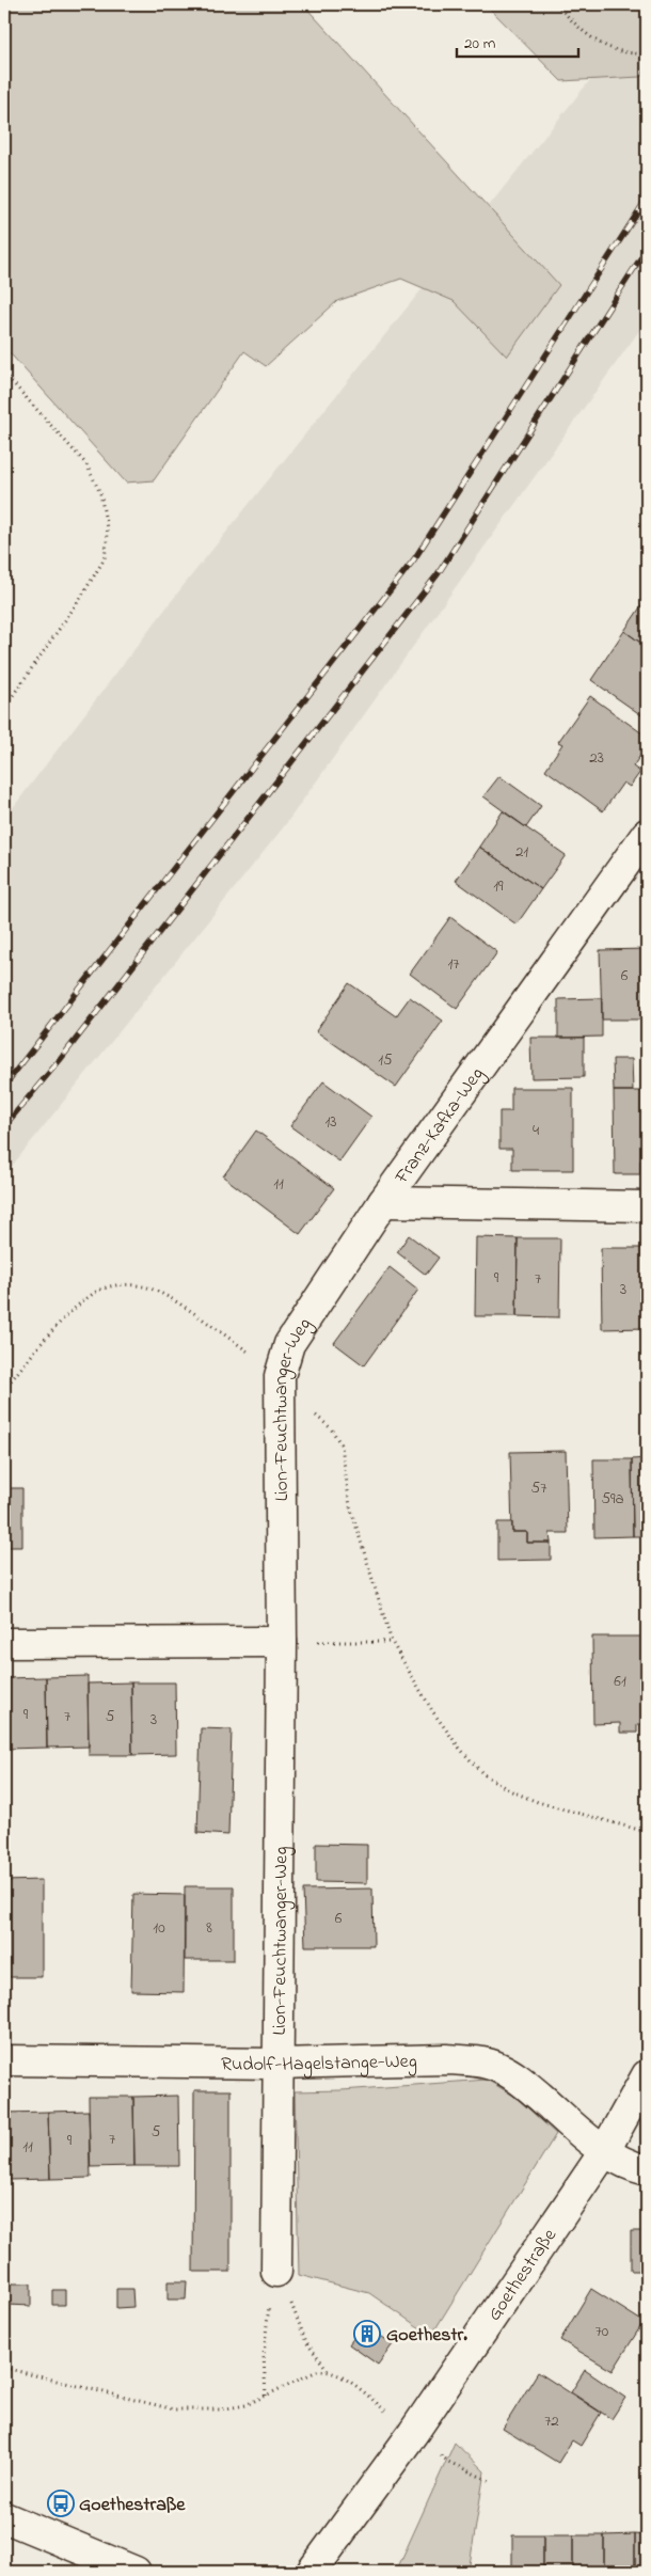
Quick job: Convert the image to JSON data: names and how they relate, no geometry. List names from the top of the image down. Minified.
{"streets":{"street":["Franz-Kafka-Weg","Lion-Feuchtwanger-Weg","Rudolf-Hagelstange-Weg","Goethestraße"]},"crossings":[["Franz-Kafka-Weg","Lion-Feuchtwanger-Weg"],["Lion-Feuchtwanger-Weg","Rudolf-Hagelstange-Weg"],["Rudolf-Hagelstange-Weg","Goethestraße"]],"places":{"building":["Goethestr."],"bus stop":["Goethestraße"]},"house_numbers":["23","21","19","17","6","15","13","4","11","9","7","3","57","59a","61","9","7","5","3","6","10","8","5","7","9","11","70","72"],"scale_bar":"20 m"}
